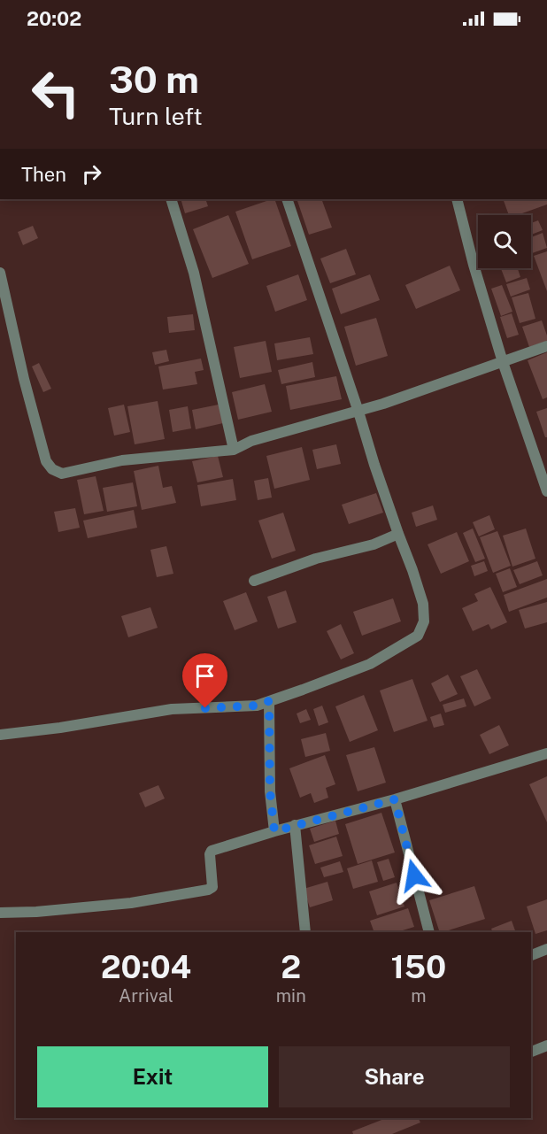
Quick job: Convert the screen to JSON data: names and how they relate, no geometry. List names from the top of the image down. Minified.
{"page":{"status":"20:02","turn":["30 m","Turn left"],"then":"Then","eta":["20:04","Arrival","2","min","150","m"],"buttons":["Exit","Share"]}}
